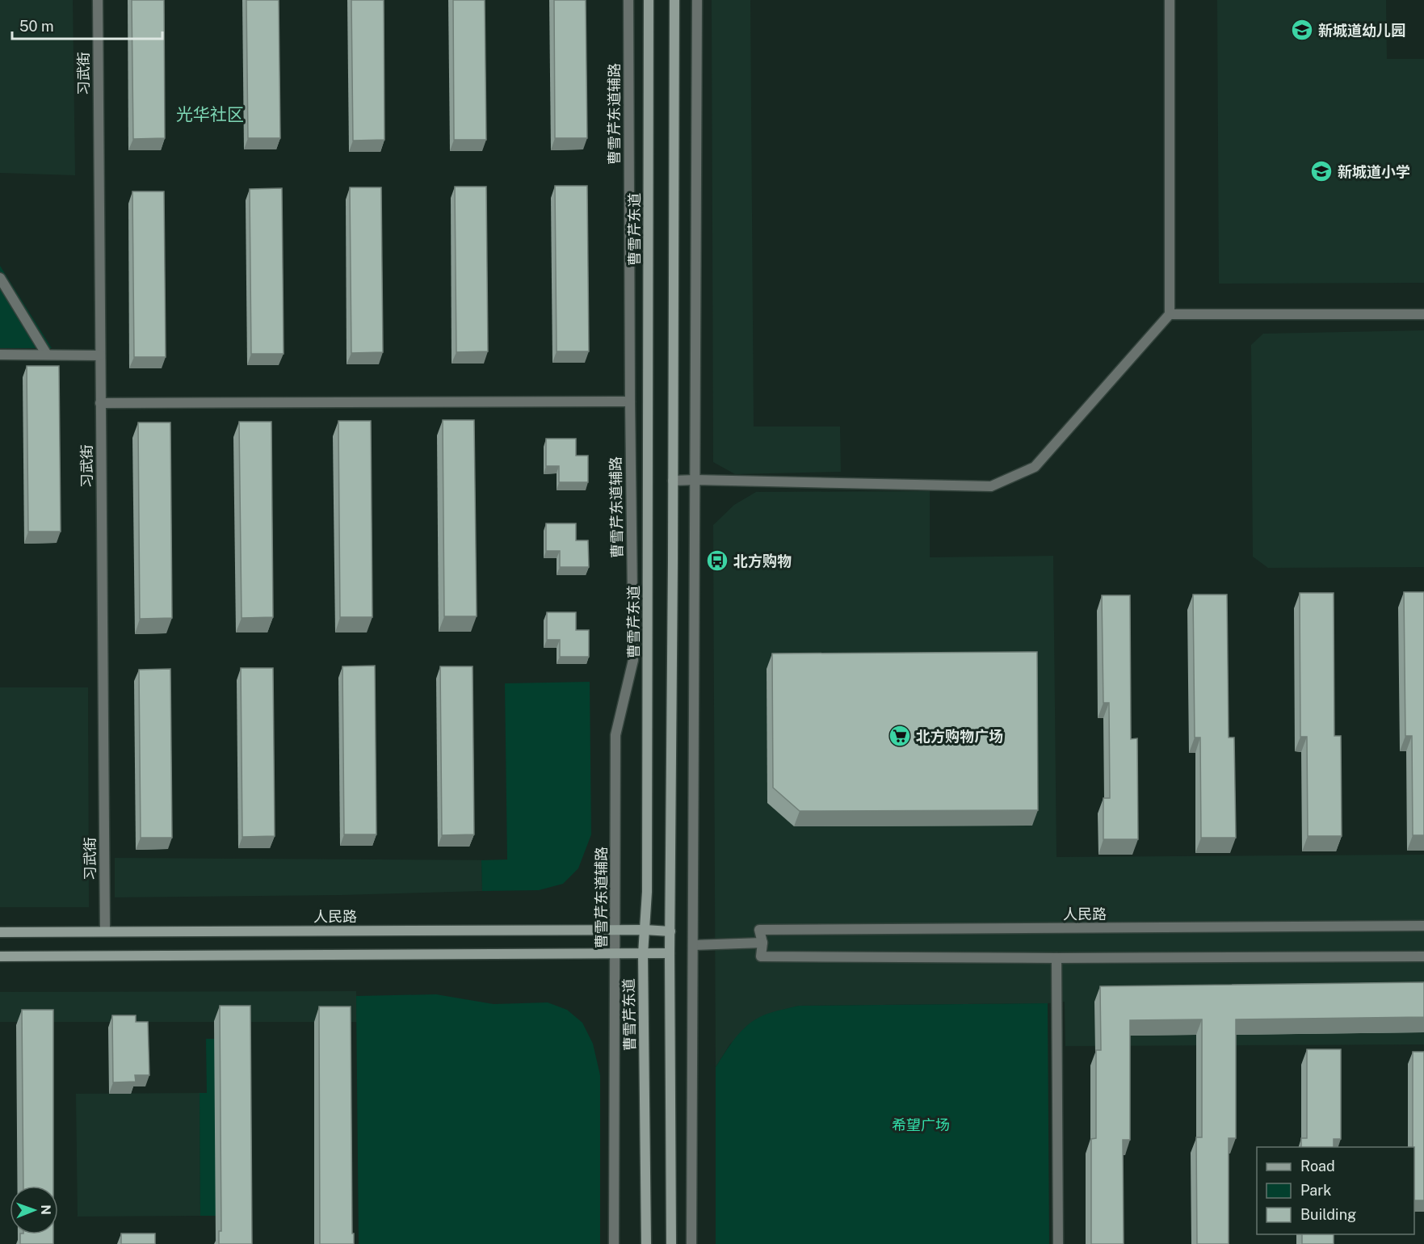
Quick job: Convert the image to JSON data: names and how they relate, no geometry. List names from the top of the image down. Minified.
{"streets":{"main road":["曹雪芹东道","人民路"],"street":["习武街","曹雪芹东道辅路"]},"crossings":[["习武街","人民路"],["曹雪芹东道辅路","人民路"],["曹雪芹东道","人民路"]],"districts":["光华社区"],"parks":["希望广场"],"places":{"school or university":["新城道幼儿园","新城道小学"],"bus stop":["北方购物"],"supermarket":["北方购物广场"]},"legend":["Road","Park","Building"],"scale_bar":"50 m","north":"right"}
